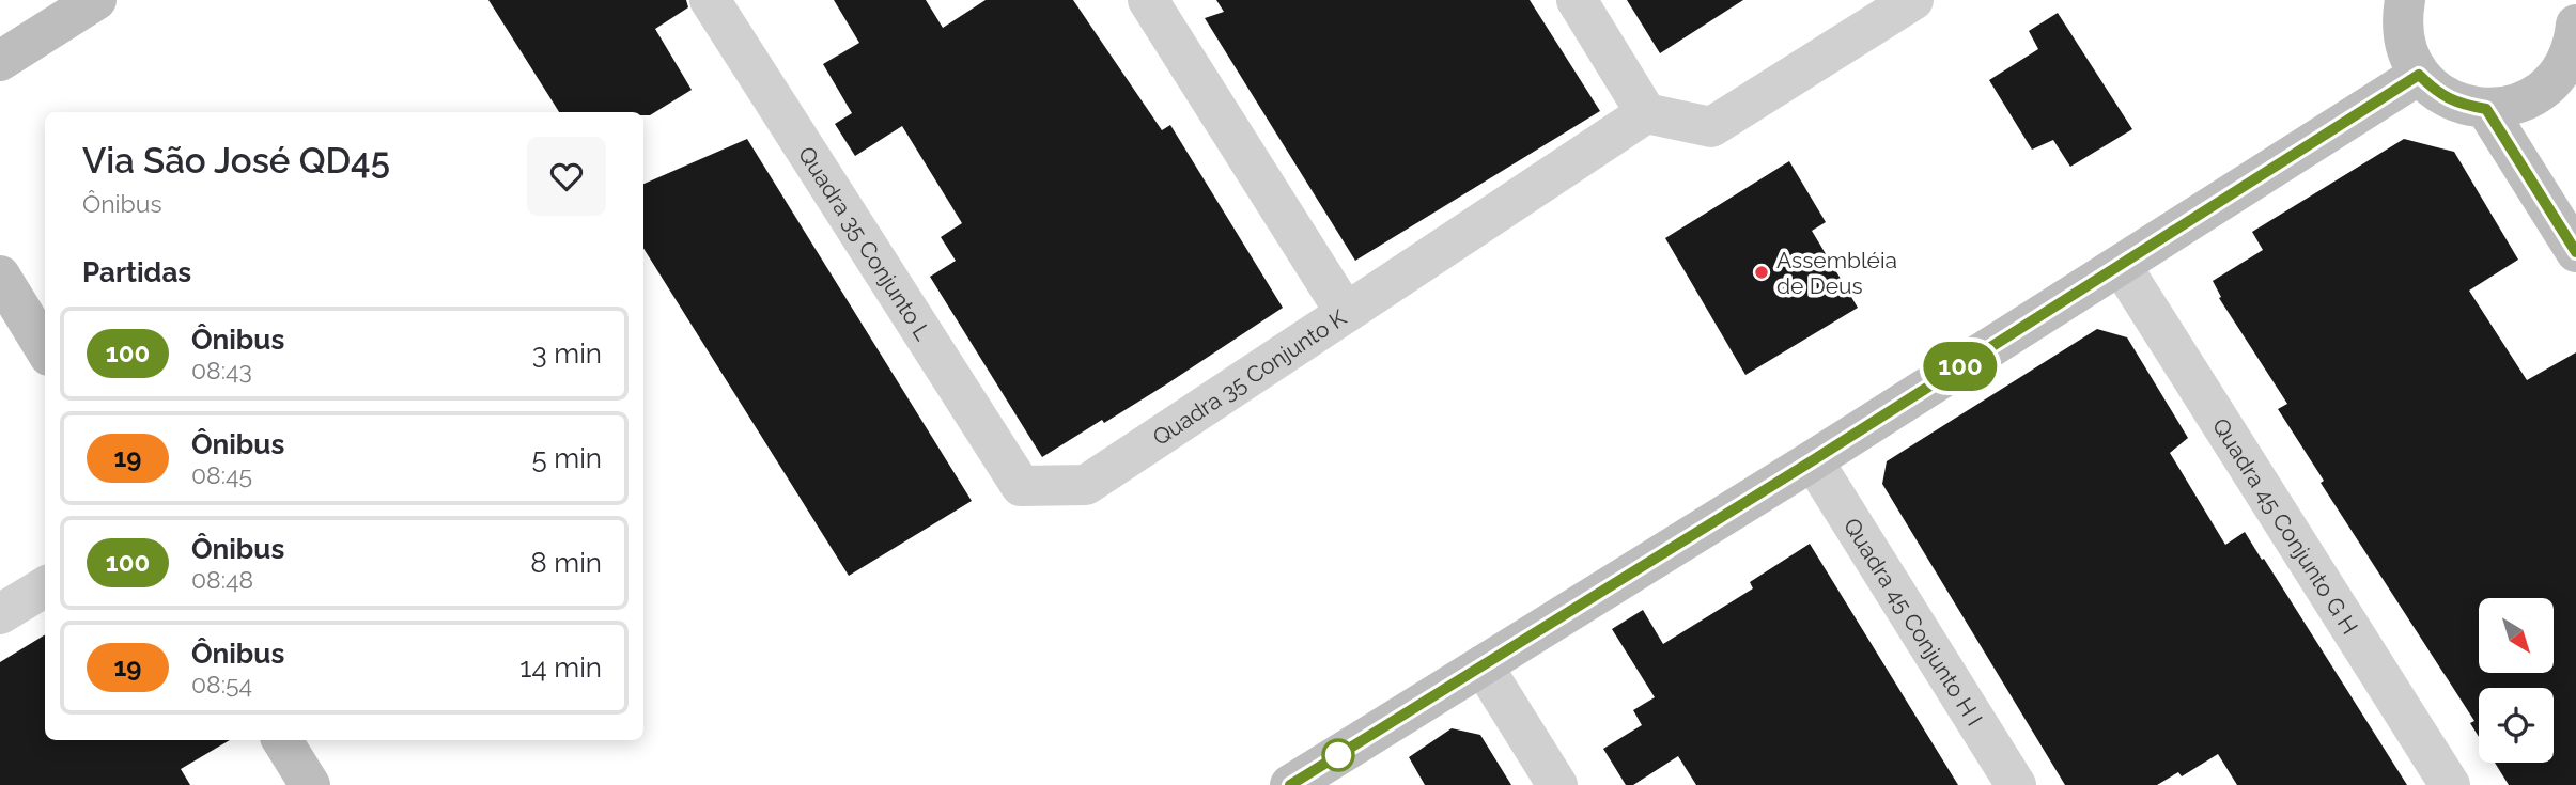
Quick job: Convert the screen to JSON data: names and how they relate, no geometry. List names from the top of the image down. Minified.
{"streets":{"street":["Quadra 35 Conjunto L","Quadra 35 Conjunto K","Quadra 45 Conjunto G H","Quadra 45 Conjunto H I"]},"crossings":[["Quadra 35 Conjunto L","Quadra 35 Conjunto K"]],"places":["Assembléia de Deus"],"lines":["bus line 100"],"north":"bottom right","page":{"on_map":"100","heading":[["Via São José QD45","Ônibus"],"Partidas"],"list":[{"mark":"100","name":"Ônibus","note":"08:43","value":"3 min"},{"mark":"19","name":"Ônibus","note":"08:45","value":"5 min"},{"mark":"100","name":"Ônibus","note":"08:48","value":"8 min"},{"mark":"19","name":"Ônibus","note":"08:54","value":"14 min"}]}}
